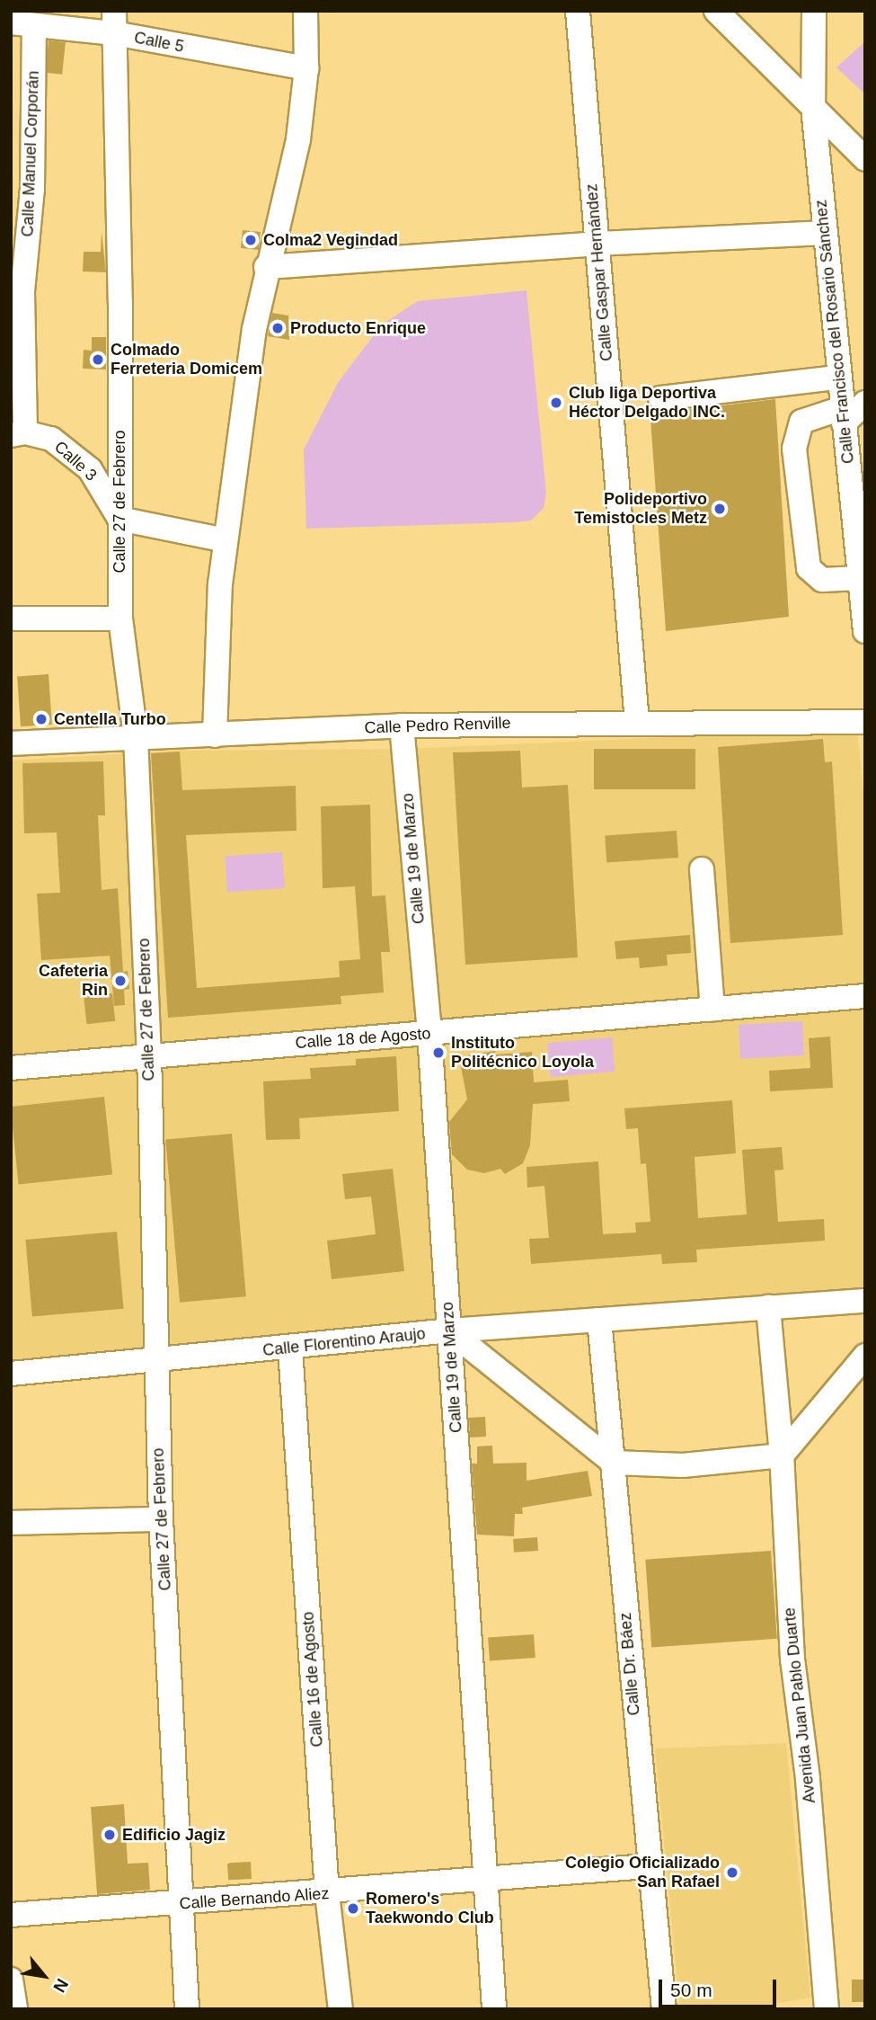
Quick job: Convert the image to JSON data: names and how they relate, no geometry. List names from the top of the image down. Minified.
{"streets":{"street":["Calle 5","Calle Manuel Corporán","Calle Gaspar Hernández","Calle Francisco del Rosario Sánchez","Calle 3","Calle 27 de Febrero","Calle Pedro Renville","Calle 19 de Marzo","Calle 18 de Agosto","Calle Florentino Araujo","Calle Dr. Báez","Calle 16 de Agosto","Avenida Juan Pablo Duarte","Calle Bernando Aliez"]},"crossings":[["Calle 5","Calle Manuel Corporán"],["Calle 5","Calle 27 de Febrero"],["Calle Manuel Corporán","Calle 3"],["Calle Gaspar Hernández","Calle Pedro Renville"],["Calle 3","Calle 27 de Febrero"],["Calle 27 de Febrero","Calle Pedro Renville"],["Calle 27 de Febrero","Calle 18 de Agosto"],["Calle 27 de Febrero","Calle Florentino Araujo"],["Calle 27 de Febrero","Calle Bernando Aliez"],["Calle Pedro Renville","Calle 19 de Marzo"],["Calle 19 de Marzo","Calle 18 de Agosto"],["Calle 19 de Marzo","Calle Florentino Araujo"],["Calle 19 de Marzo","Calle Bernando Aliez"],["Calle Florentino Araujo","Calle Dr. Báez"],["Calle Florentino Araujo","Calle 16 de Agosto"],["Calle Florentino Araujo","Avenida Juan Pablo Duarte"],["Calle Dr. Báez","Calle Bernando Aliez"],["Calle 16 de Agosto","Calle Bernando Aliez"]],"places":["Colma2 Vegindad","Producto Enrique","Colmado Ferreteria Domicem","Club liga Deportiva Héctor Delgado INC.","Polideportivo Temistocles Metz","Centella Turbo","Cafeteria Rin","Instituto Politécnico Loyola","Edificio Jagiz","Colegio Oficializado San Rafael","Romero's Taekwondo Club"],"scale_bar":"50 m","north":"bottom right"}
